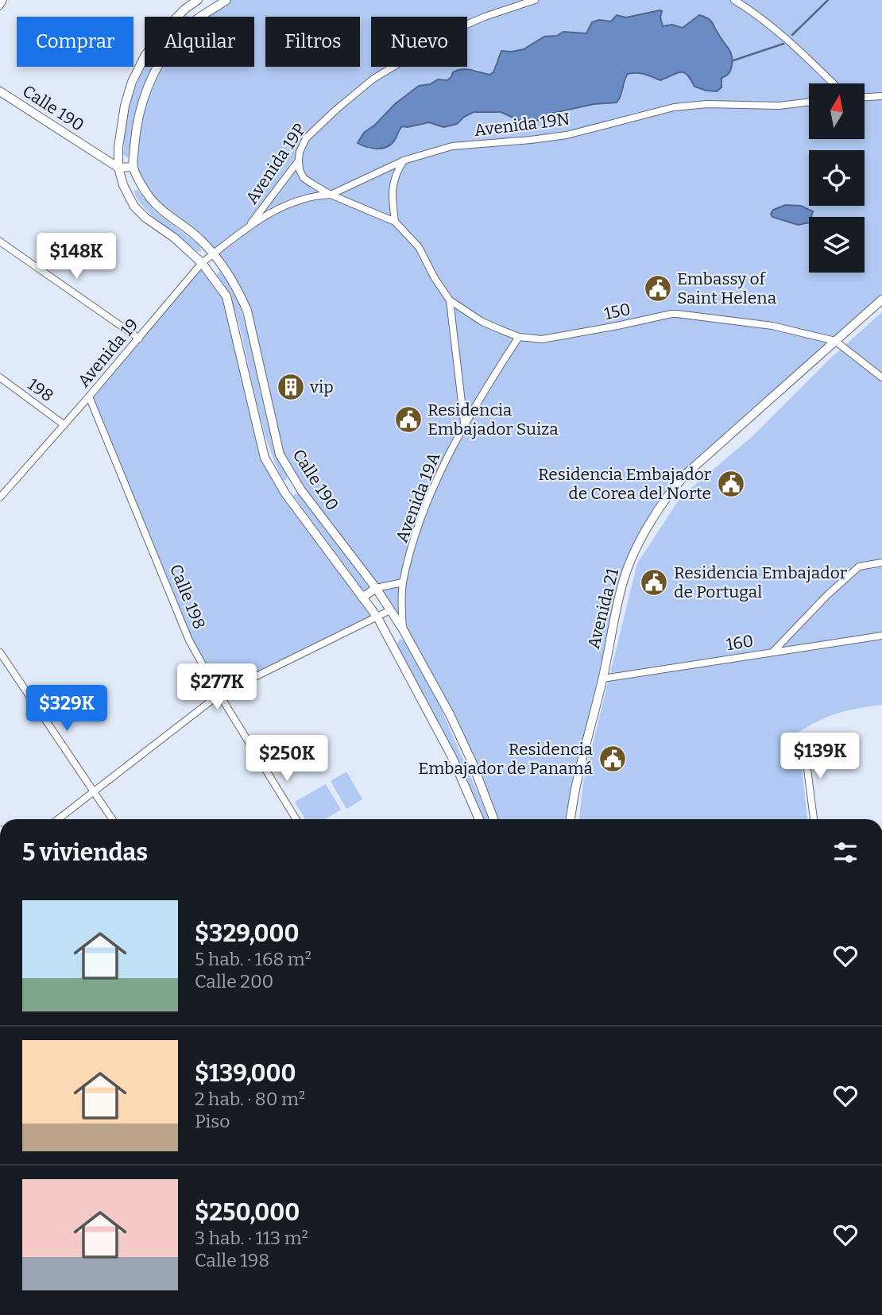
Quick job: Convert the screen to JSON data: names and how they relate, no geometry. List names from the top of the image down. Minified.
{"streets":{"main road":["Calle 190","Avenida 21"],"street":["Avenida 19N","Avenida 19P","150","Avenida 19","198","Avenida 19A","Calle 198","160"]},"crossings":[["Calle 190","Avenida 19"],["Calle 190","Avenida 19A"],["Avenida 19N","Avenida 19P"],["Avenida 19N","150"],["Avenida 19N","Avenida 19"],["Avenida 19P","150"],["Avenida 19P","Avenida 19"],["150","Avenida 19A"],["150","Avenida 21"],["Avenida 19","198"],["Avenida 19","Calle 198"],["Avenida 21","160"]],"places":{"public building":["Embassy of Saint Helena","Residencia Embajador Suiza","Residencia Embajador de Corea del Norte","Residencia Embajador de Portugal","Residencia Embajador de Panamá"],"building":["vip"]},"north":"top","page":{"chip":["Comprar","Alquilar","Filtros","Nuevo"],"price":["$148K","$277K","$329K","$139K","$250K"],"heading":"5 viviendas","list":[{"name":"$329,000","note":"5 hab. · 168 m² · Calle 200"},{"name":"$139,000","note":"2 hab. · 80 m² · Piso"},{"name":"$250,000","note":"3 hab. · 113 m² · Calle 198"}]}}
